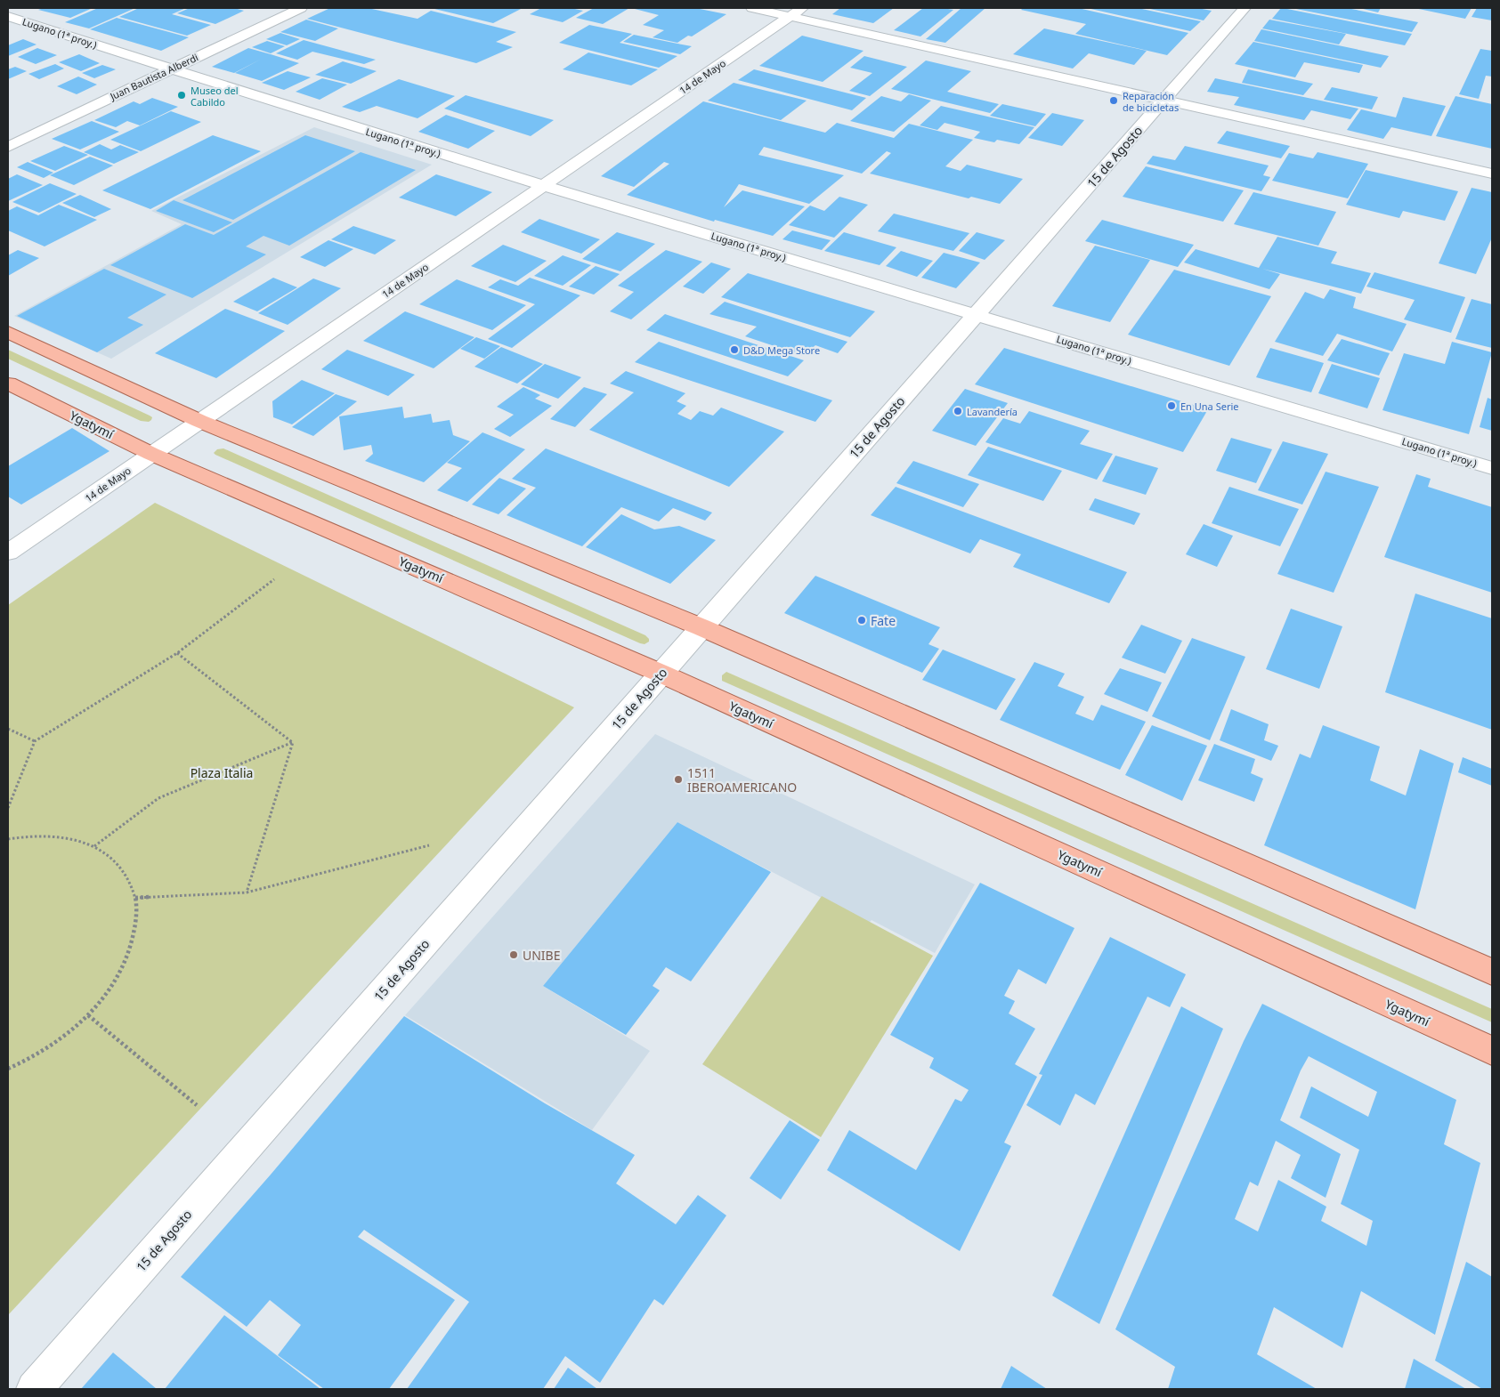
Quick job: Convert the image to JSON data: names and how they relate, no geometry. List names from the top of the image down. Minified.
{"streets":{"main road":["Ygatymí"],"street":["Lugano (1ª proy.)","Juan Bautista Alberdi","14 de Mayo","15 de Agosto"]},"crossings":[["Lugano (1ª proy.)","Juan Bautista Alberdi"],["Lugano (1ª proy.)","14 de Mayo"],["Lugano (1ª proy.)","15 de Agosto"],["14 de Mayo","Ygatymí"],["15 de Agosto","Ygatymí"]],"parks":["Plaza Italia"],"places":["Museo del Cabildo","Reparación de bicicletas","D&D Mega Store","En Una Serie","Lavandería","Fate","1511 IBEROAMERICANO","UNIBE"]}
